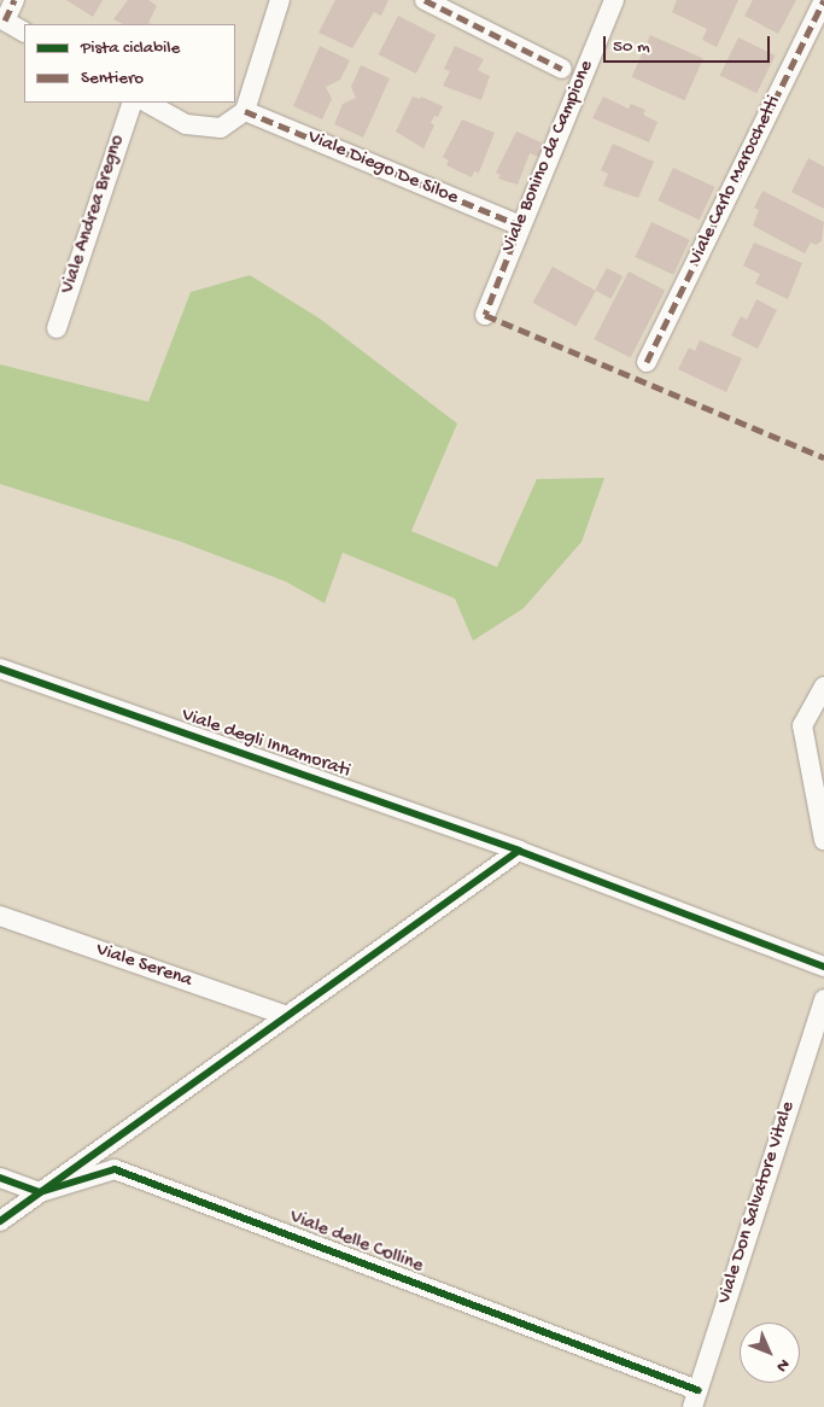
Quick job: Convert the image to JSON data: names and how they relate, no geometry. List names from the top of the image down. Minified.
{"streets":{"street":["Viale Bonino da Campione","Viale Diego De Siloe","Viale Carlo Marocchetti","Viale Andrea Bregno","Viale degli Innamorati","Viale Serena","Viale Don Salvatore Vitale","Viale delle Colline"]},"crossings":[["Viale Bonino da Campione","Viale Diego De Siloe"],["Viale Don Salvatore Vitale","Viale delle Colline"]],"legend":["Pista ciclabile","Sentiero"],"scale_bar":"50 m","north":"bottom right"}
